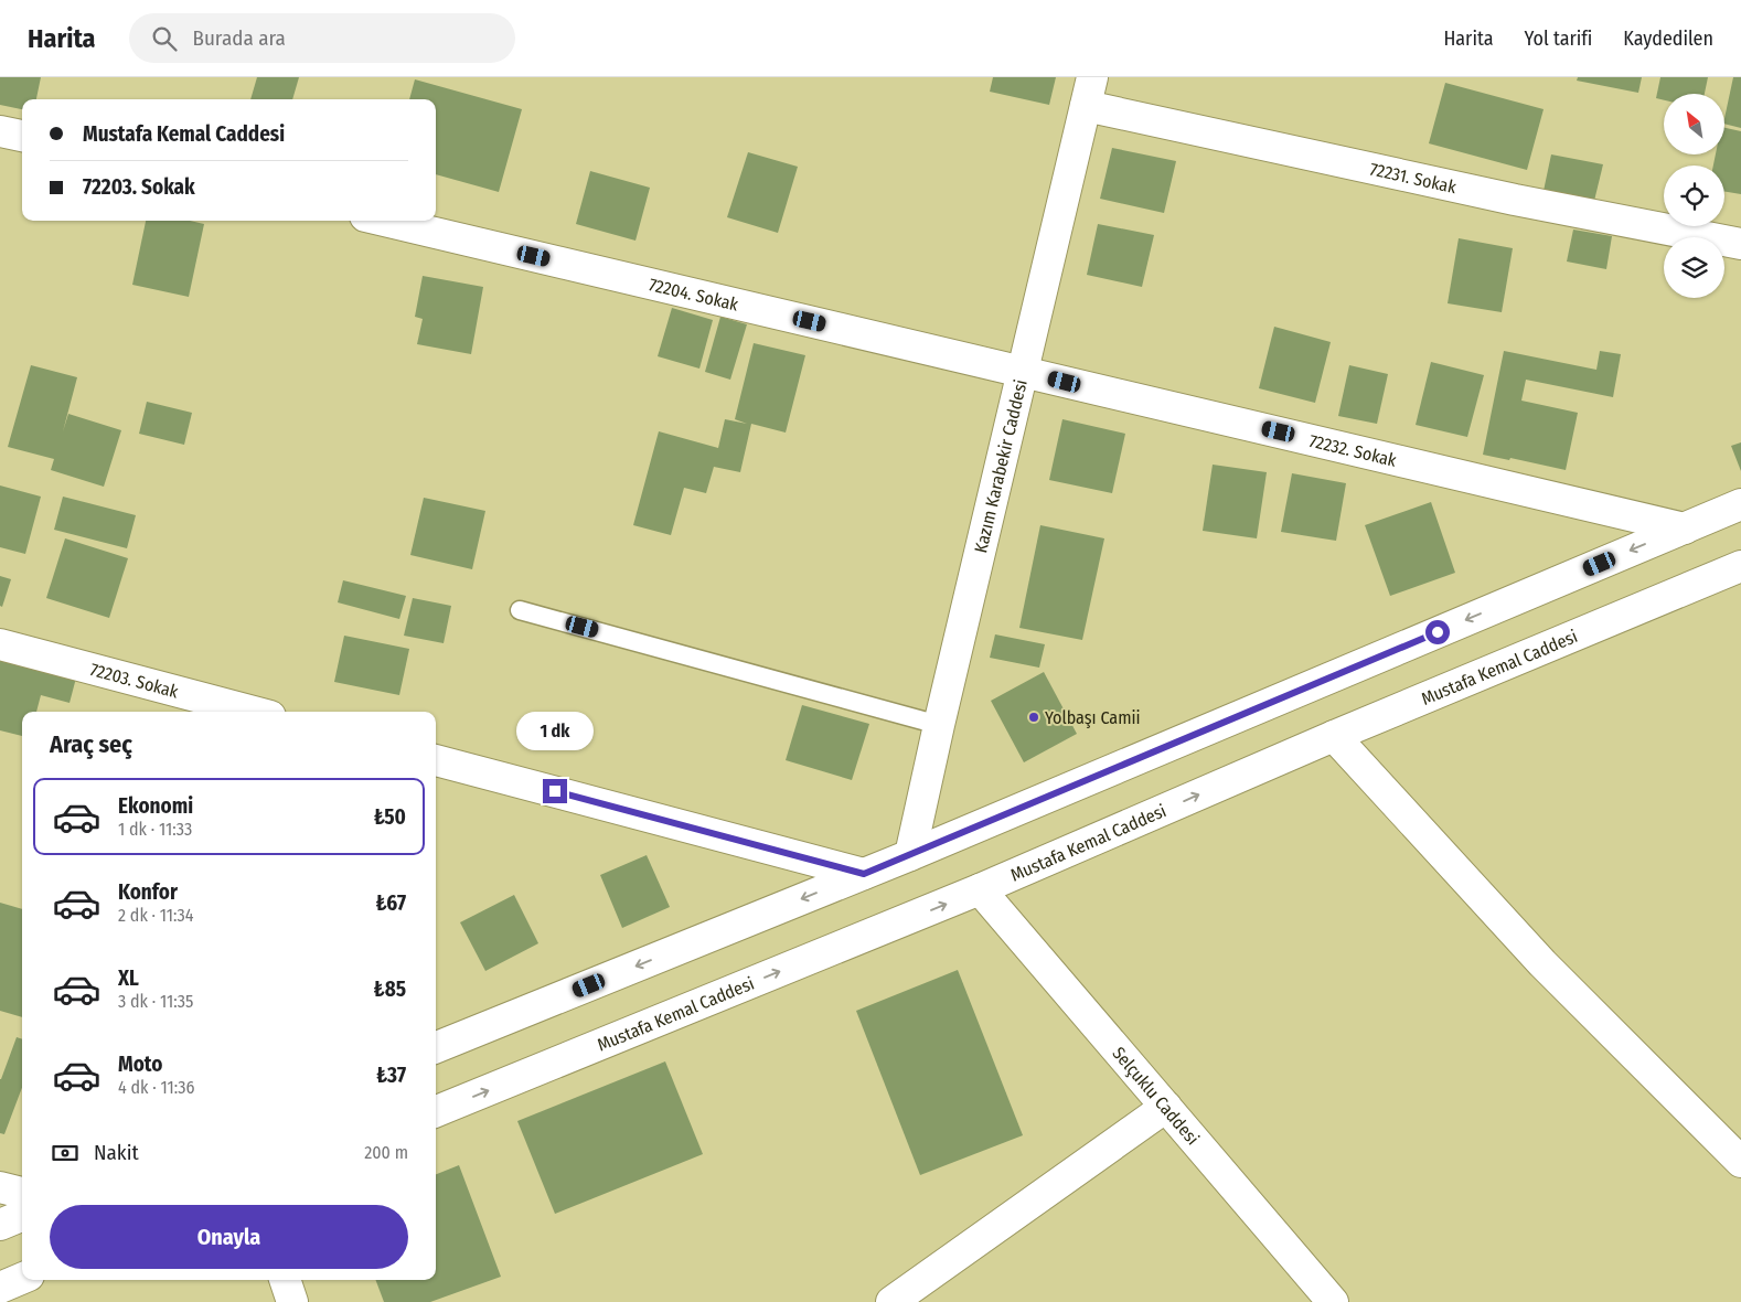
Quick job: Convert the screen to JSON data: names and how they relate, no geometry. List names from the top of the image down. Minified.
{"streets":{"street":["72231. Sokak","72204. Sokak","72232. Sokak","Kazım Karabekir Caddesi","Mustafa Kemal Caddesi","72203. Sokak","Selçuklu Caddesi"]},"crossings":[["72231. Sokak","Kazım Karabekir Caddesi"],["72204. Sokak","72232. Sokak"],["72204. Sokak","Kazım Karabekir Caddesi"],["72232. Sokak","Kazım Karabekir Caddesi"],["Mustafa Kemal Caddesi","Selçuklu Caddesi"]],"places":["Yolbaşı Camii"],"north":"top left","page":{"header":"Harita","search":"Burada ara","nav":["Harita","Yol tarifi","Kaydedilen"],"banner":["Mustafa Kemal Caddesi","72203. Sokak"],"bubble":"1 dk","heading":"Araç seç","list":[{"name":"Ekonomi","note":"1 dk · 11:33","value":"₺50"},{"name":"Konfor","note":"2 dk · 11:34","value":"₺67"},{"name":"XL","note":"3 dk · 11:35","value":"₺85"},{"name":"Moto","note":"4 dk · 11:36","value":"₺37"}],"pay":["Nakit","200 m"],"buttons":"Onayla"}}
